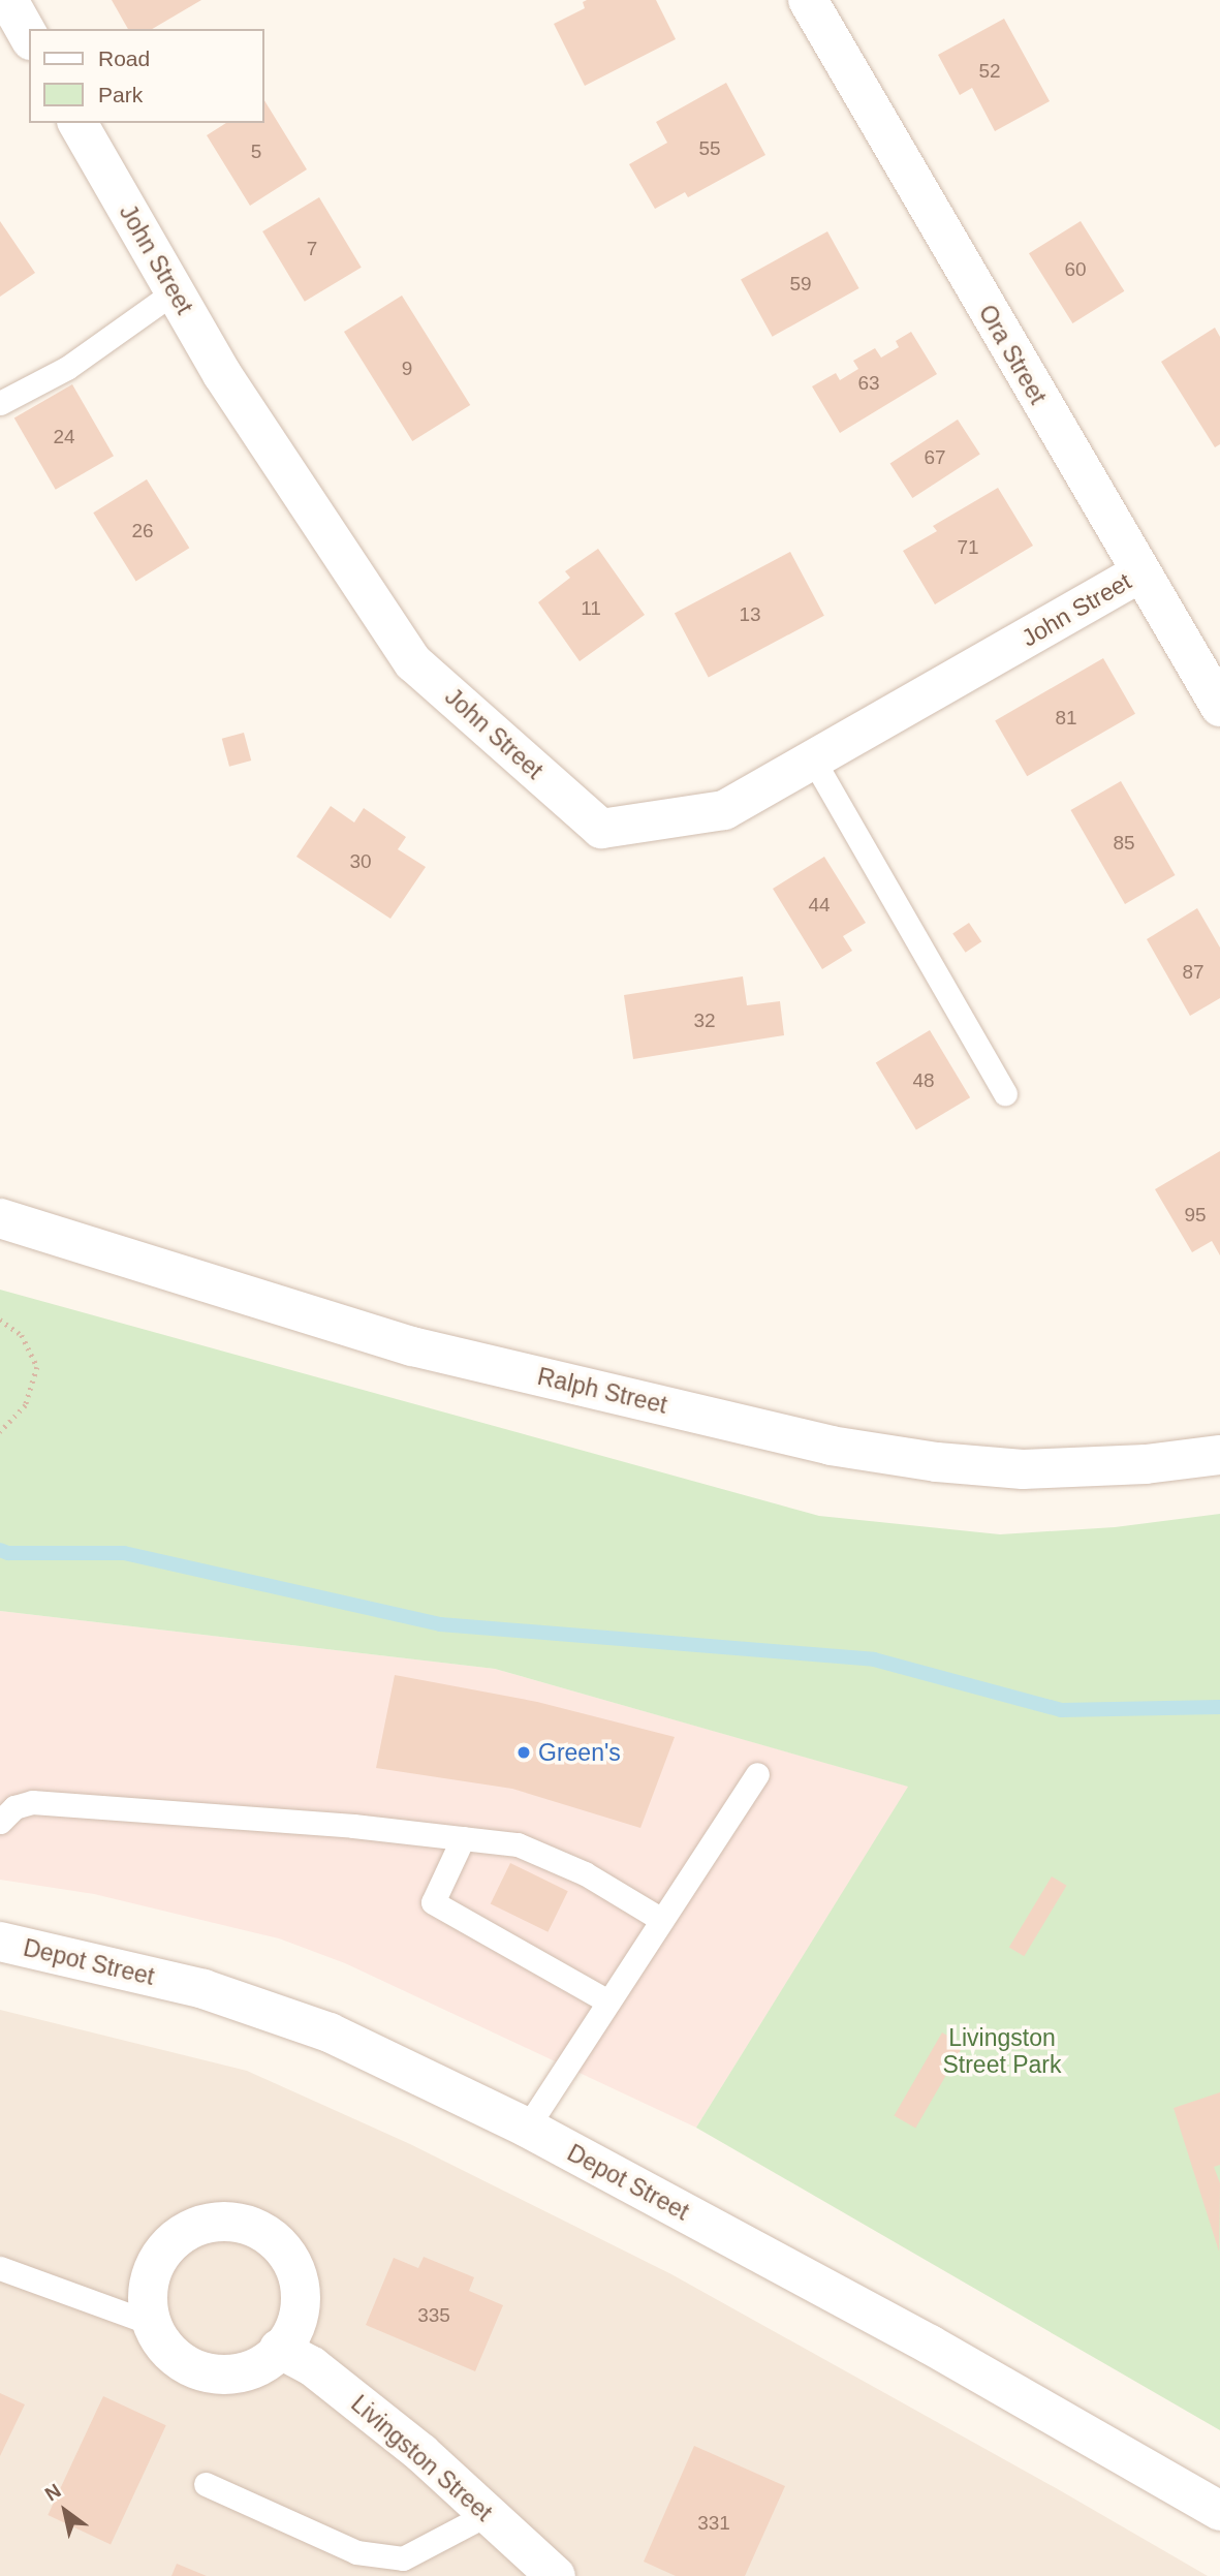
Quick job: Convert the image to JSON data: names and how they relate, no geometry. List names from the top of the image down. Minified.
{"streets":{"street":["John Street","Ora Street","Ralph Street","Depot Street","Livingston Street"]},"crossings":[["John Street","Ora Street"]],"parks":["Livingston Street Park"],"places":["Green's"],"house_numbers":["52","55","5","7","60","59","9","63","24","67","26","71","11","13","81","85","30","44","87","32","48","95","335","331"],"legend":["Road","Park"],"north":"top left"}
